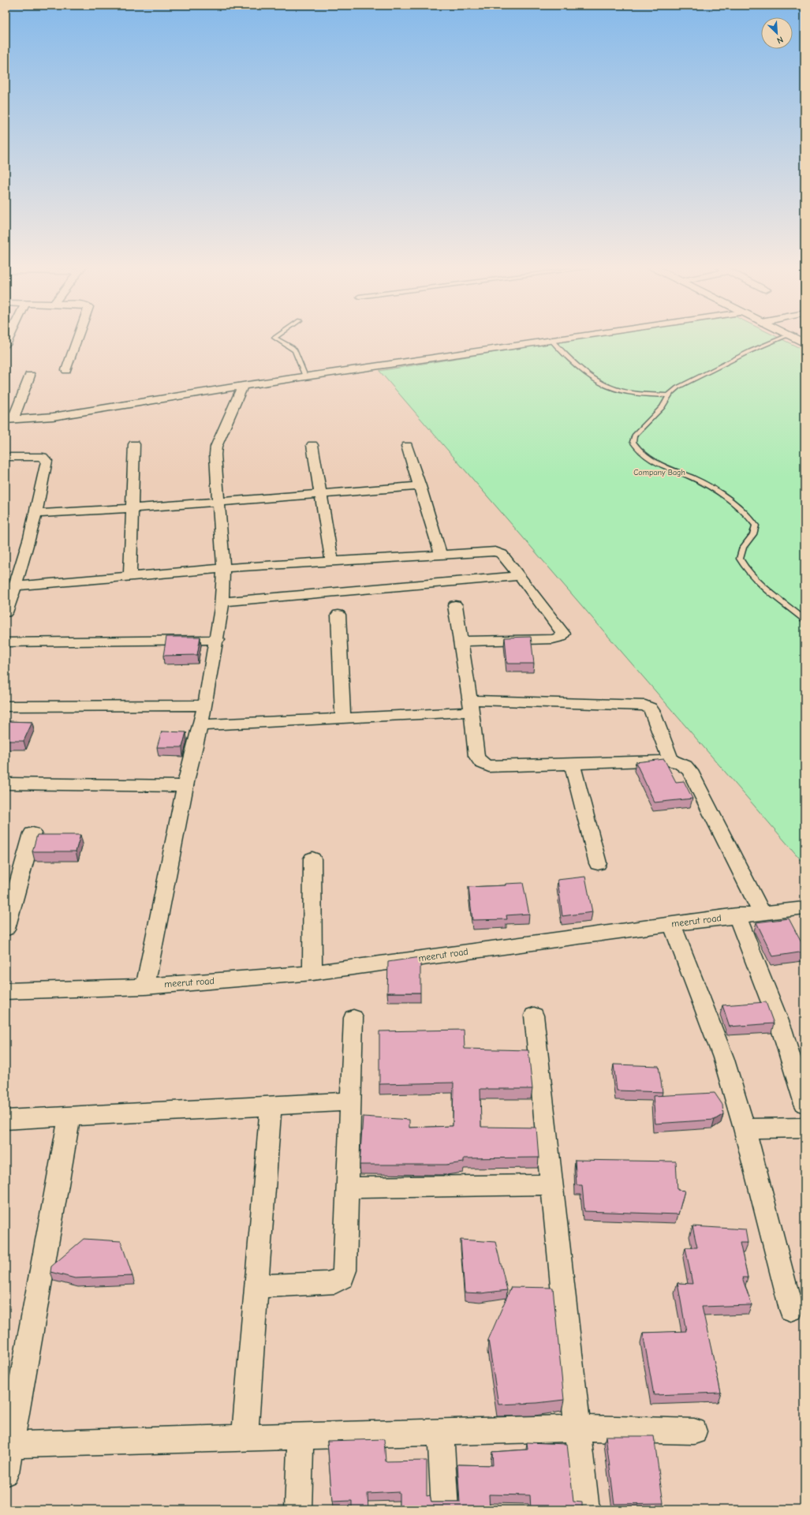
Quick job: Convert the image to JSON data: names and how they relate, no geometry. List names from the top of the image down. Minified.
{"streets":{"street":["meerut road"]},"parks":["Company Bagh"],"north":"bottom right"}
